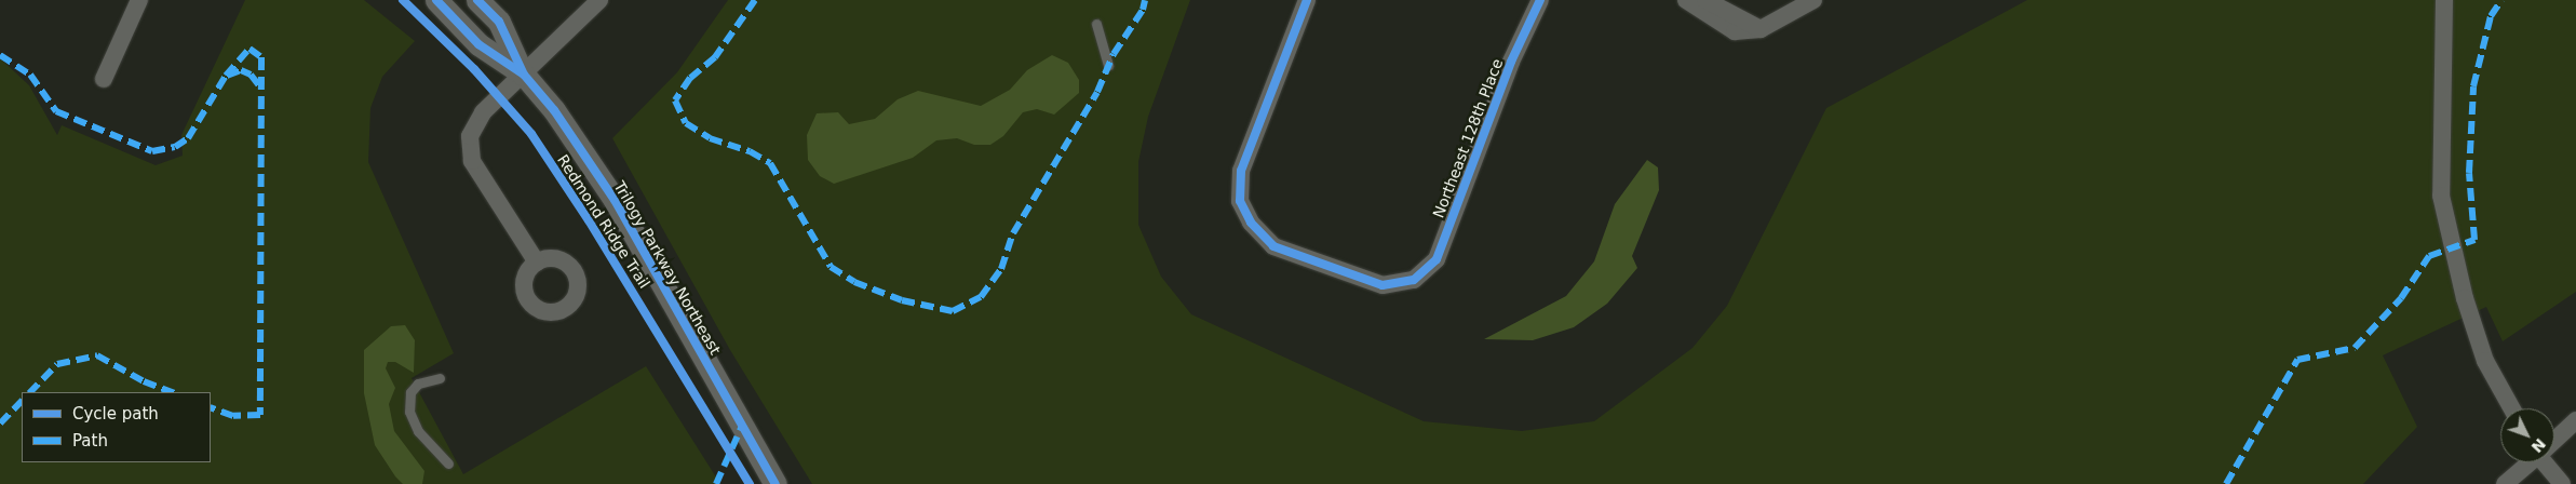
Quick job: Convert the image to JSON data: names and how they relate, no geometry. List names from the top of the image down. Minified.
{"streets":{"street":["Northeast 128th Place","Trilogy Parkway Northeast"],"cycle path":["Redmond Ridge Trail"]},"legend":["Cycle path","Path"],"north":"bottom right"}
